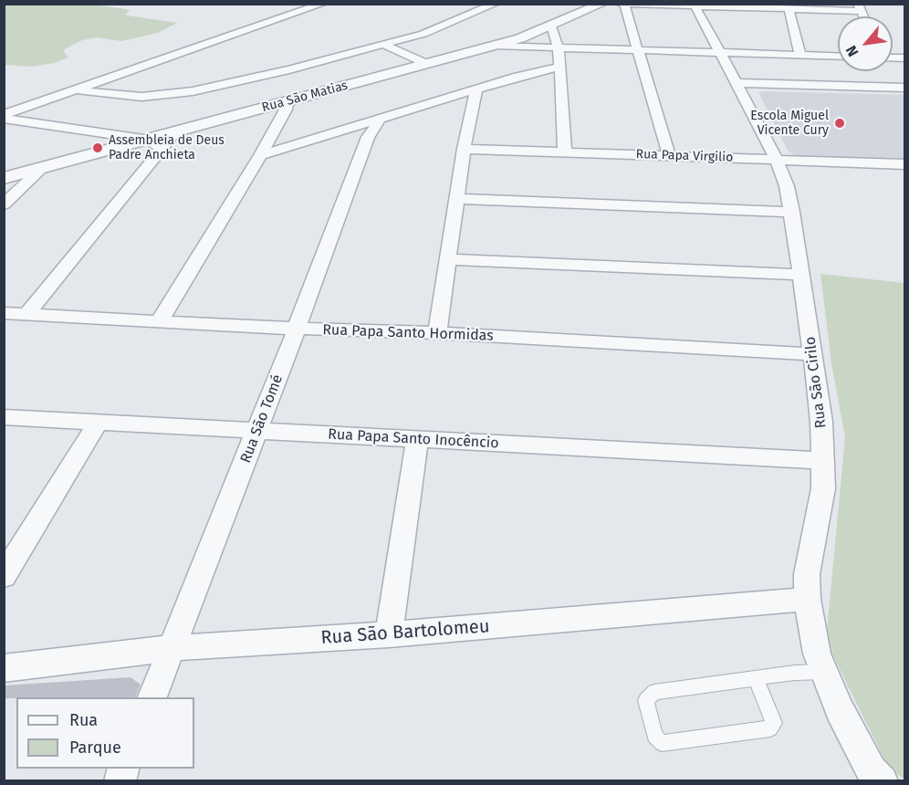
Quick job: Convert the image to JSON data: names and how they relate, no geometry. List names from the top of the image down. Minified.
{"streets":{"street":["Rua São Matias","Rua Papa Virgilio","Rua Papa Santo Hormidas","Rua São Cirilo","Rua São Tomé","Rua Papa Santo Inocêncio","Rua São Bartolomeu"]},"crossings":[["Rua Papa Virgilio","Rua São Cirilo"],["Rua Papa Santo Hormidas","Rua São Cirilo"],["Rua Papa Santo Hormidas","Rua São Tomé"],["Rua São Cirilo","Rua Papa Santo Inocêncio"],["Rua São Cirilo","Rua São Bartolomeu"],["Rua São Tomé","Rua Papa Santo Inocêncio"],["Rua São Tomé","Rua São Bartolomeu"]],"places":["Escola Miguel Vicente Cury","Assembleia de Deus Padre Anchieta"],"legend":["Rua","Parque"],"north":"bottom left"}
